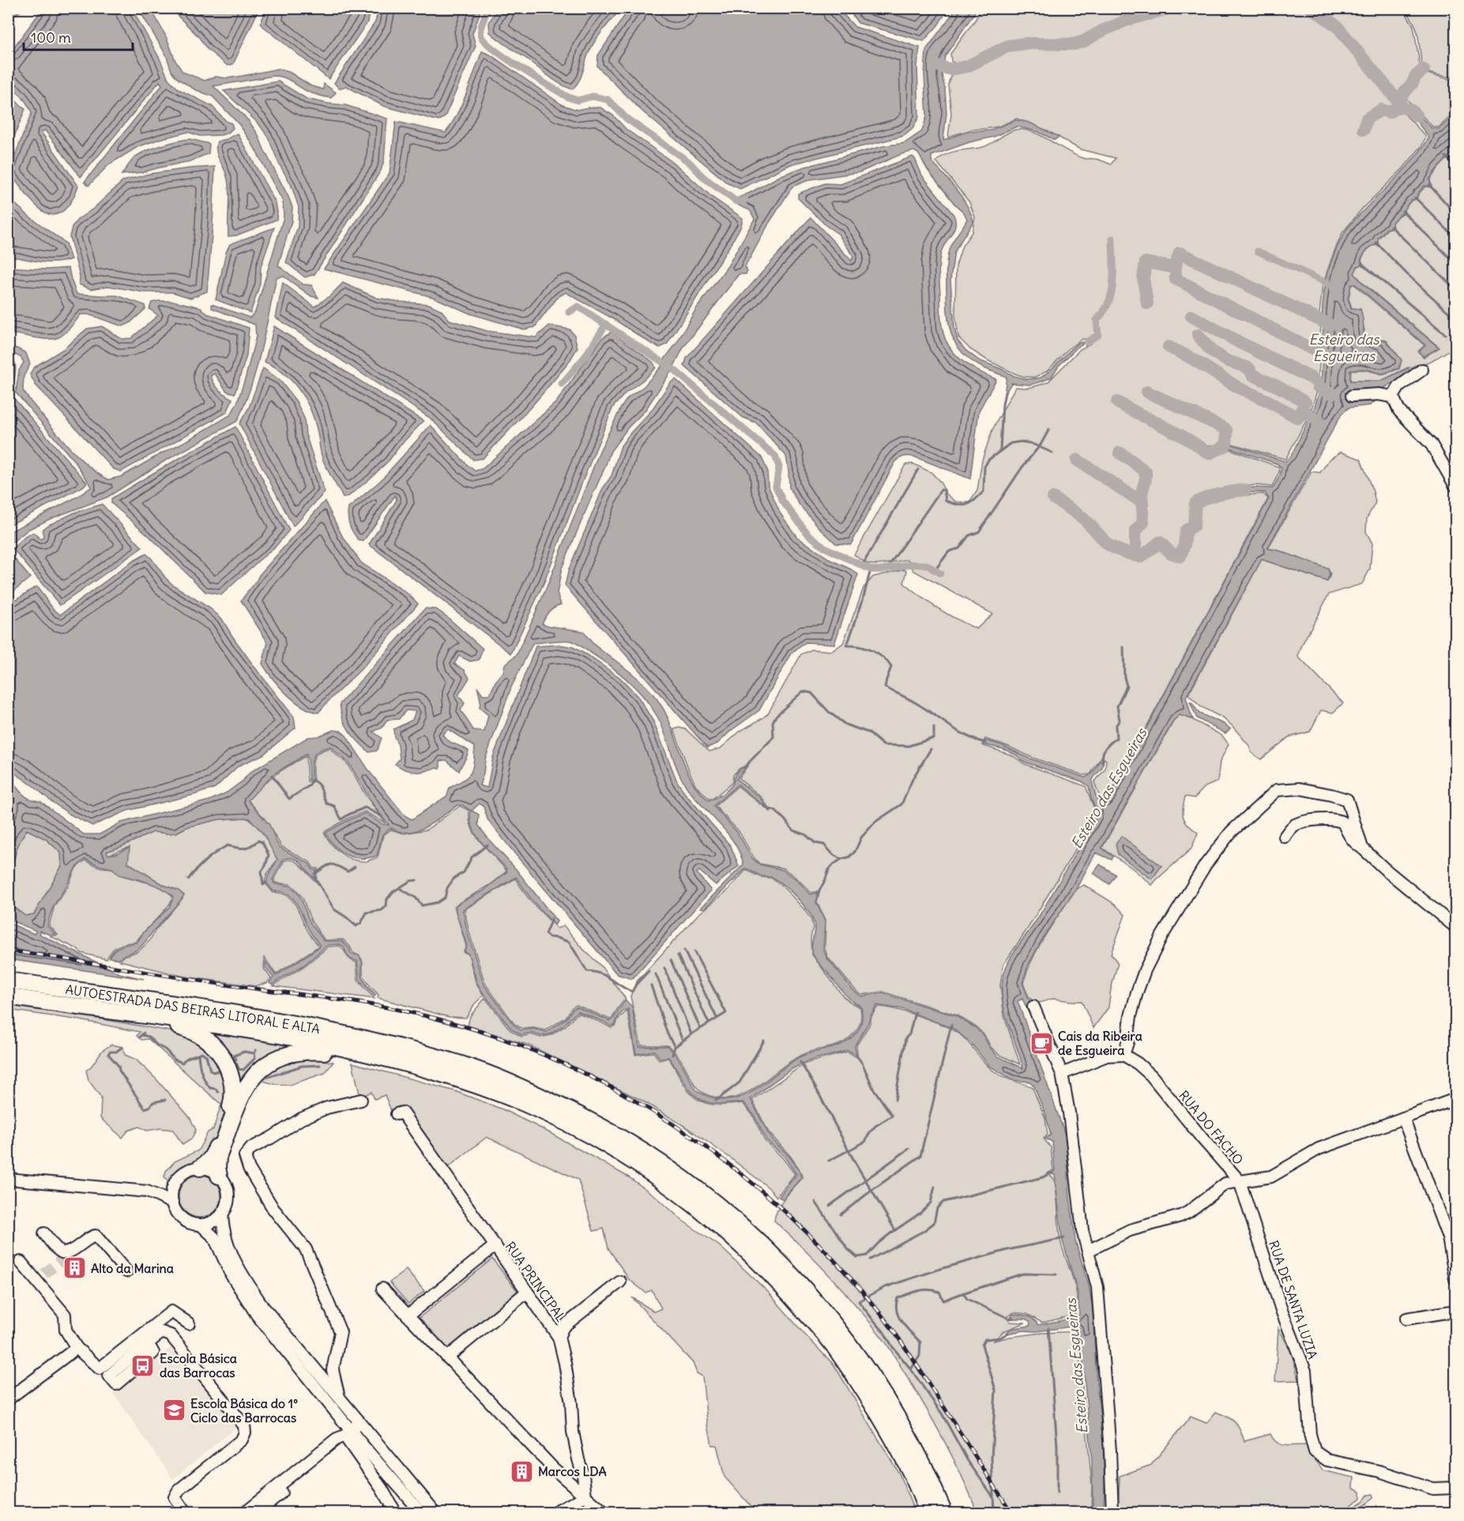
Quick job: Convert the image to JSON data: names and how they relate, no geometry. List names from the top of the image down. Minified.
{"streets":{"highway":["AUTOESTRADA DAS BEIRAS LITORAL E ALTA"],"street":["RUA DO FACHO","RUA PRINCIPAL","RUA DE SANTA LUZIA"]},"crossings":[["RUA DO FACHO","RUA DE SANTA LUZIA"]],"water":["Esteiro das Esgueiras"],"places":{"cafe":["Cais da Ribeira de Esgueira"],"building":["Alto da Marina","Marcos LDA"],"bus stop":["Escola Básica das Barrocas"],"school or university":["Escola Básica do 1º Ciclo das Barrocas"]},"scale_bar":"100 m"}
